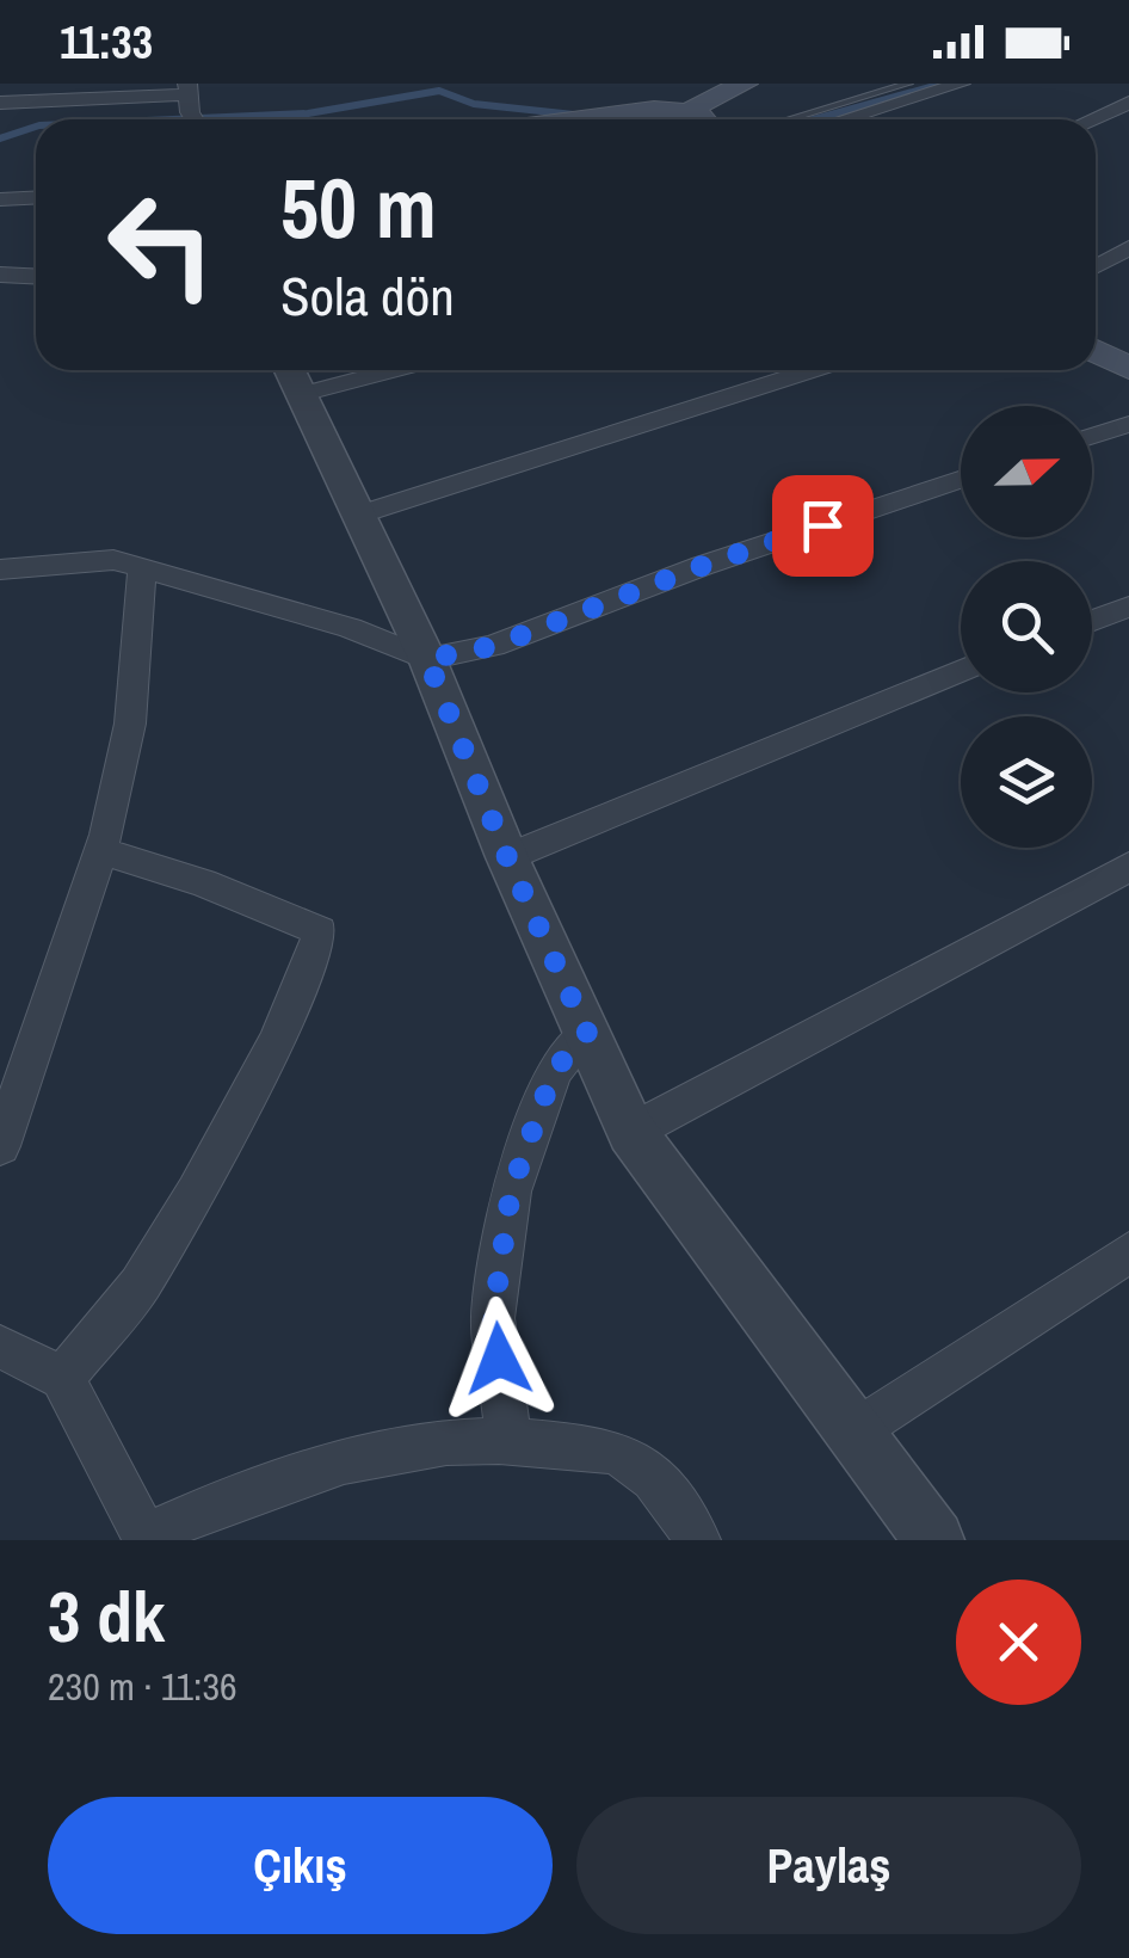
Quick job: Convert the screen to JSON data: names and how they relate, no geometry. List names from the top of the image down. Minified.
{"north":"right","page":{"status":"11:33","turn":["50 m","Sola dön"],"heading":["3 dk","230 m · 11:36"],"buttons":["Çıkış","Paylaş"]}}
